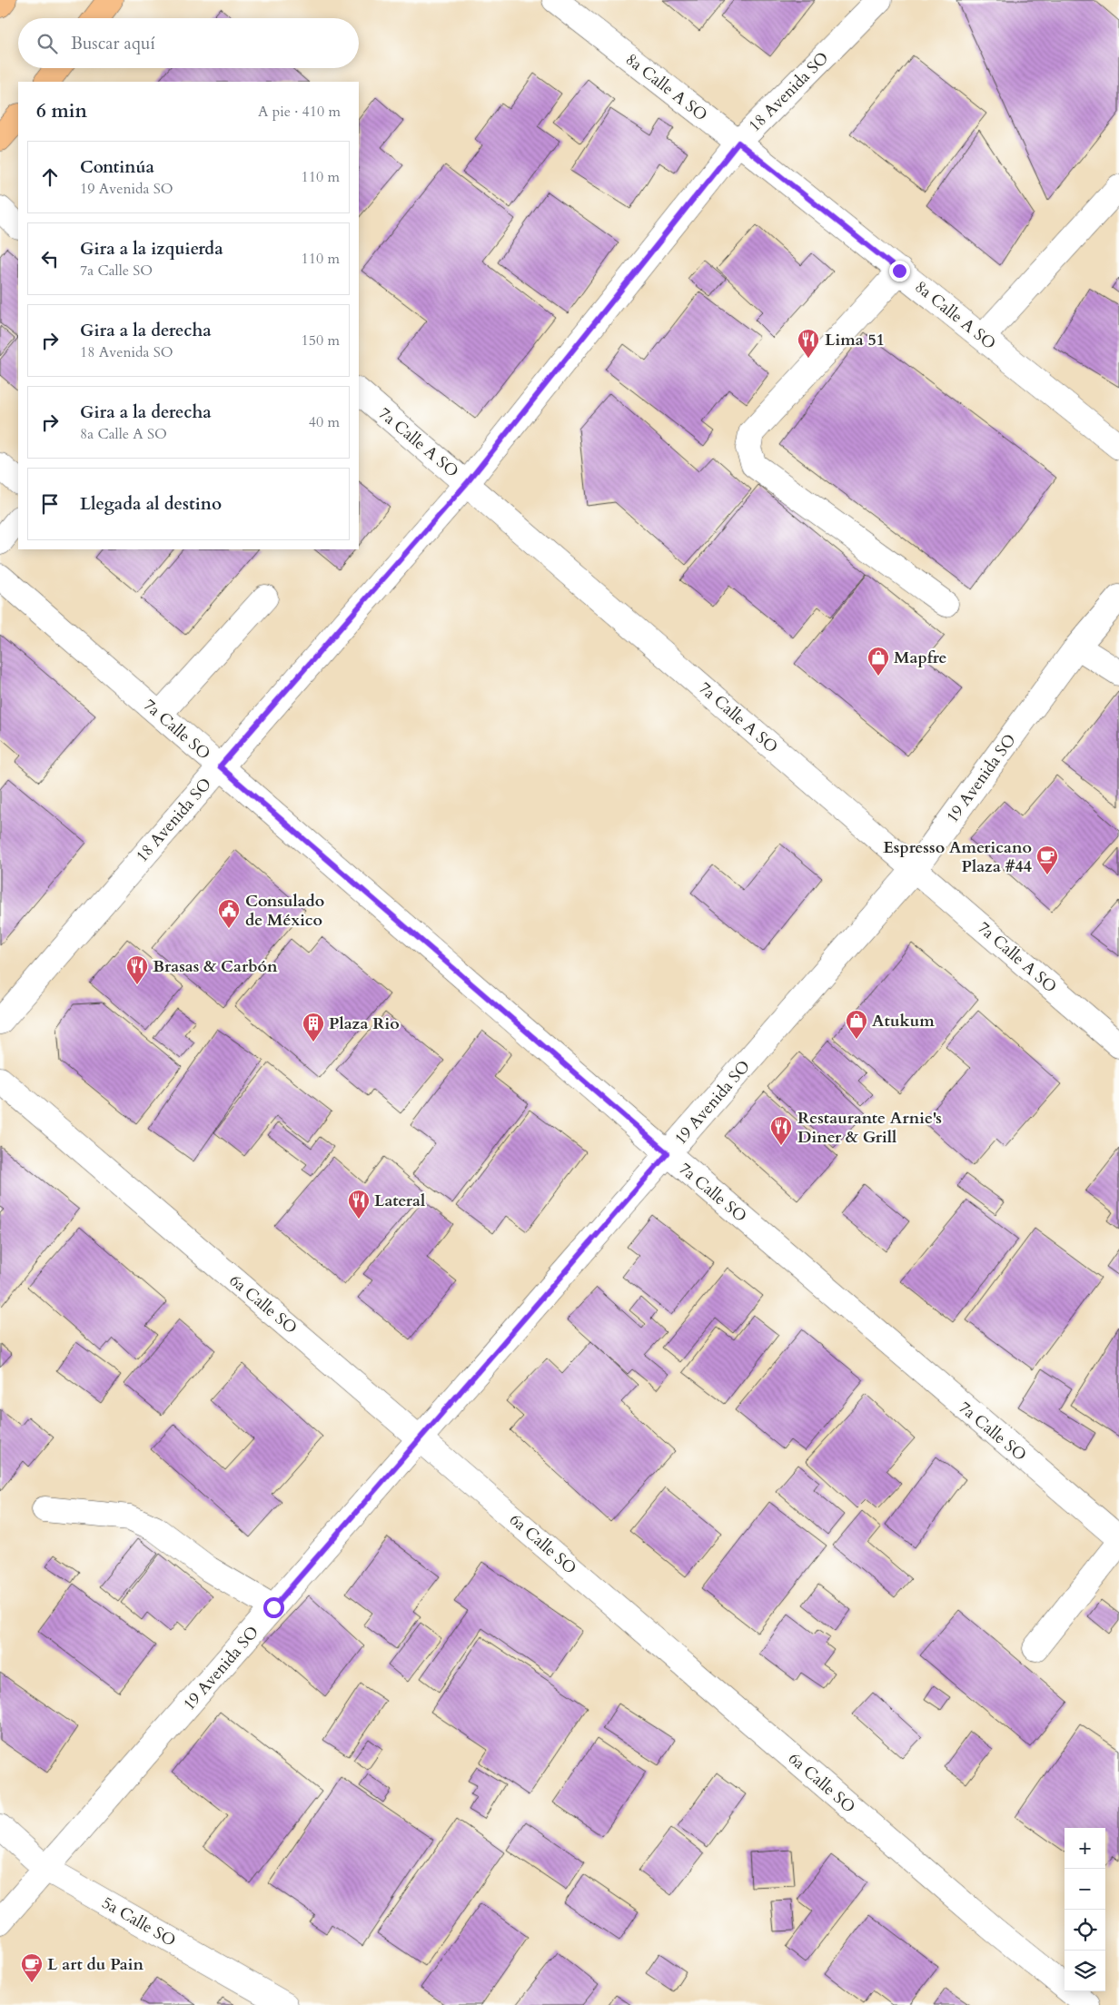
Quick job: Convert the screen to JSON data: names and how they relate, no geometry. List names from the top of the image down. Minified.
{"streets":{"street":["8a Calle A SO","18 Avenida SO","7a Calle A SO","7a Calle SO","19 Avenida SO","6a Calle SO","5a Calle SO"]},"crossings":[["8a Calle A SO","18 Avenida SO"],["18 Avenida SO","7a Calle A SO"],["18 Avenida SO","7a Calle SO"],["7a Calle A SO","19 Avenida SO"],["7a Calle SO","19 Avenida SO"],["19 Avenida SO","6a Calle SO"],["19 Avenida SO","5a Calle SO"]],"places":{"restaurant":["Lima 51","Brasas & Carbón","Restaurante Arnie's Diner & Grill","Lateral"],"shop":["Mapfre","Atukum"],"cafe":["Espresso Americano Plaza #44","L art du Pain"],"public building":["Consulado de México"],"building":["Plaza Rio"]},"page":{"search":"Buscar aquí","heading":["6 min","A pie · 410 m"],"list":[["Continúa","19 Avenida SO","110 m"],["Gira a la izquierda","7a Calle SO","110 m"],["Gira a la derecha","18 Avenida SO","150 m"],["Gira a la derecha","8a Calle A SO","40 m"],"Llegada al destino"],"map_buttons":["+","−"]}}
